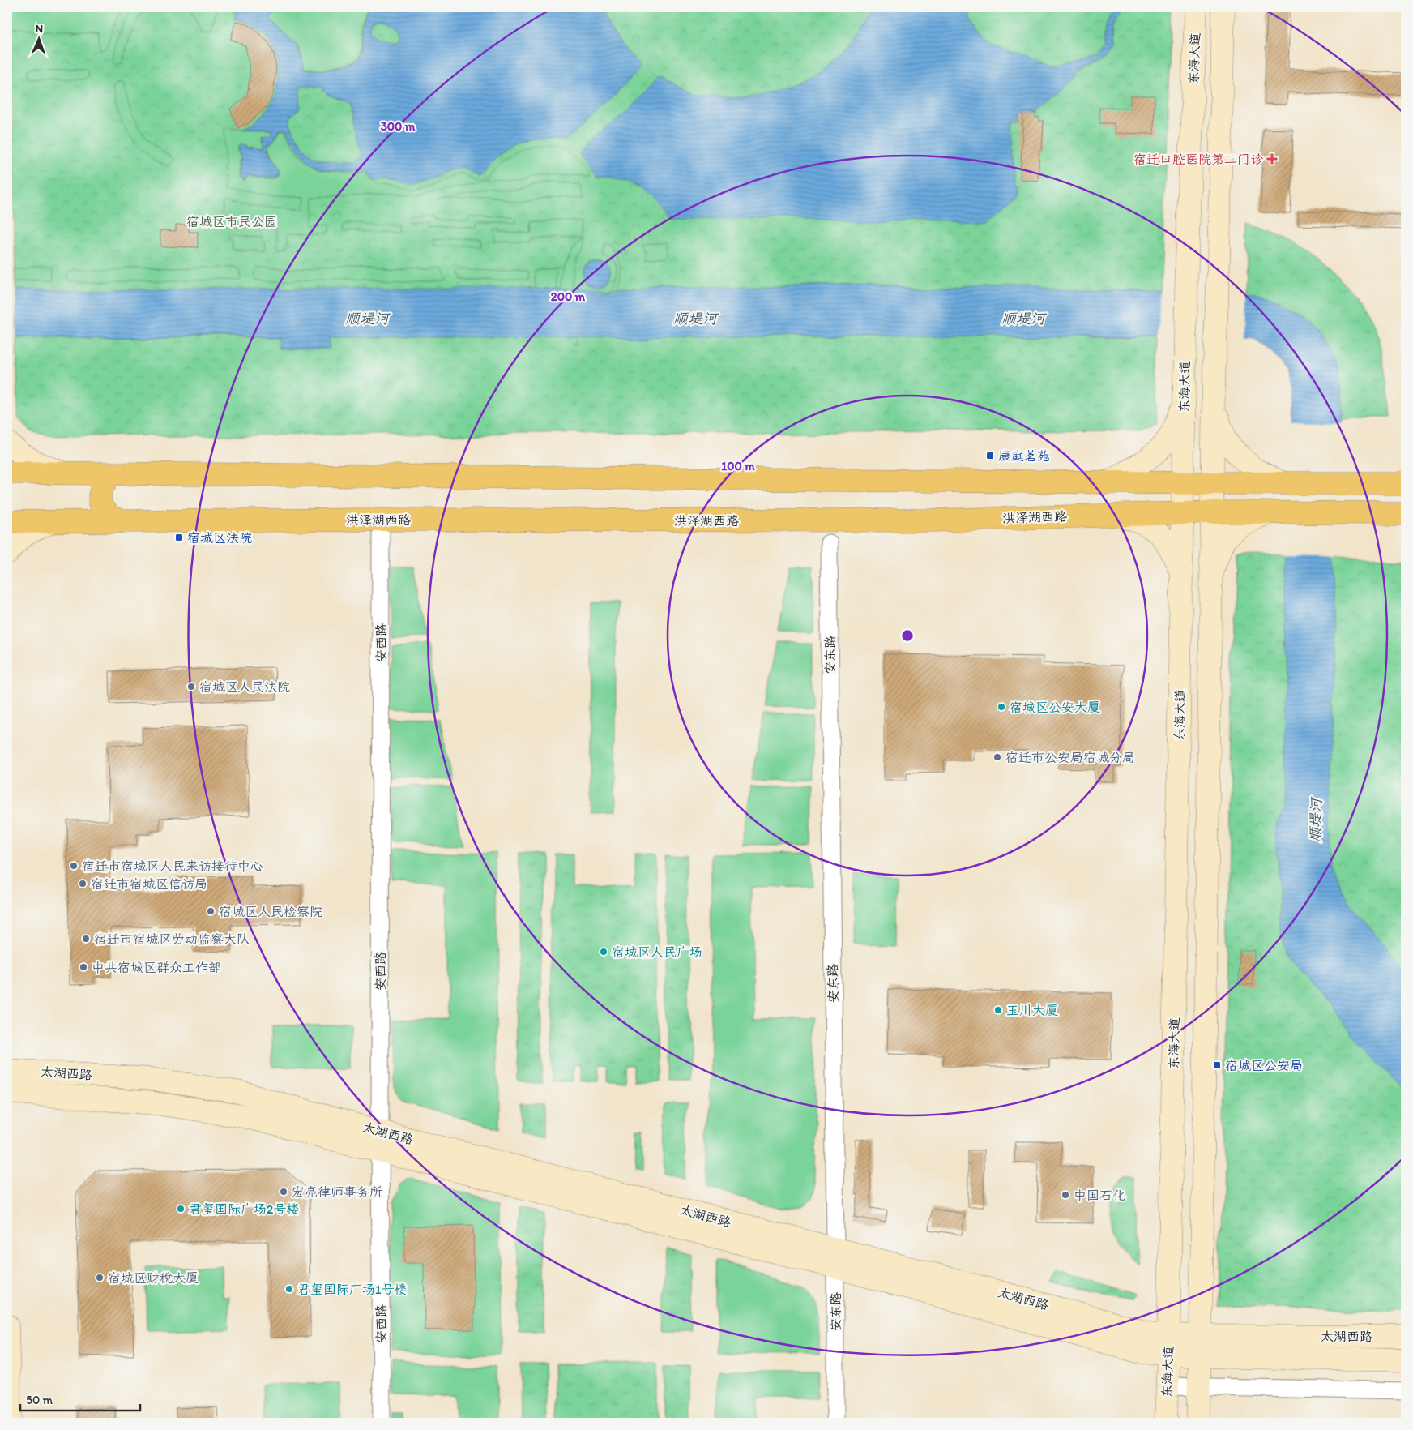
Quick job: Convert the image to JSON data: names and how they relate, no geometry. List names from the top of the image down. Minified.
{"streets":{"main road":["洪泽湖西路"],"street":["东海大道","安西路","安东路","太湖西路"]},"crossings":[["东海大道","洪泽湖西路"],["东海大道","太湖西路"],["洪泽湖西路","安西路"],["安西路","太湖西路"],["安东路","太湖西路"]],"water":["顺堤河"],"parks":["宿城区市民公园"],"places":{"health":["宿迁口腔医院第二门诊"],"transit":["康庭茗苑","宿城区法院","宿城区公安局"],"other":["宿城区人民法院","宿城区公安大厦","宿迁市公安局宿城分局","宿迁市宿城区人民来访接待中心","宿迁市宿城区信访局","宿城区人民检察院","宿迁市宿城区劳动监察大队","宿城区人民广场","中共宿城区群众工作部","玉川大厦","宏亮律师事务所","中国石化","君玺国际广场2号楼","宿城区财税大厦","君玺国际广场1号楼"]},"scale_bar":"50 m","north":"top","rings":["300 m","200 m","100 m"]}
